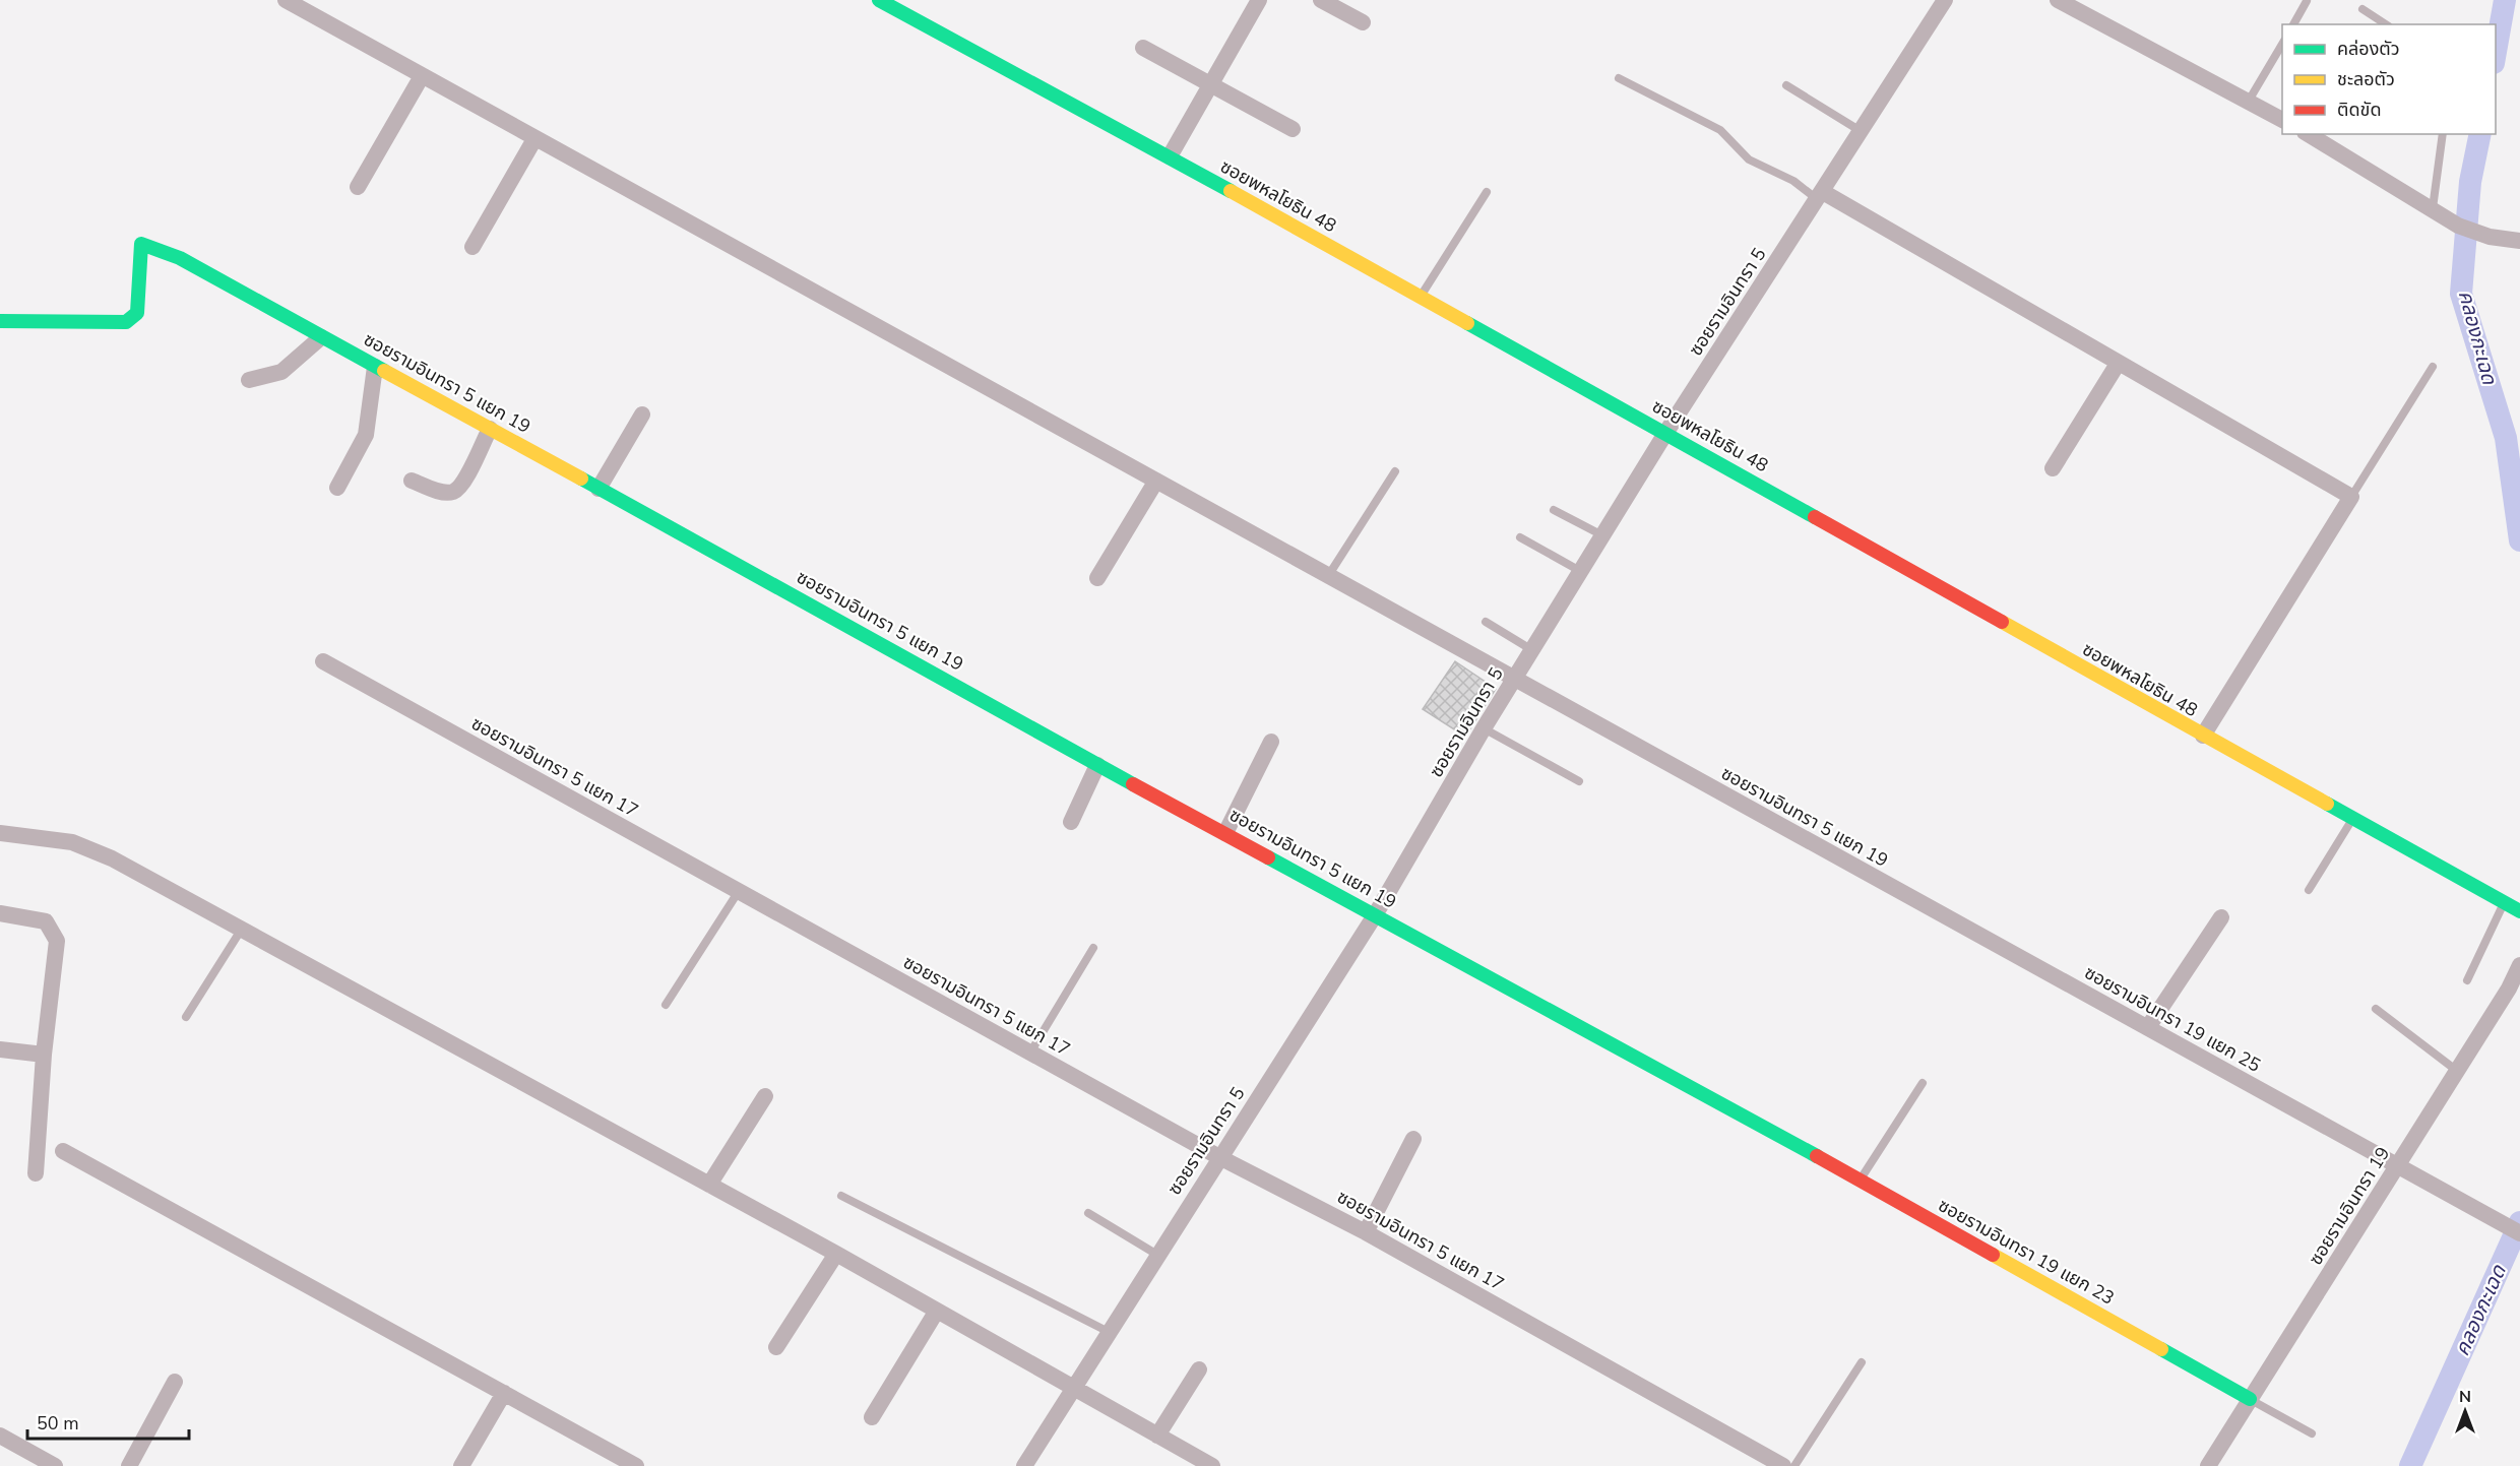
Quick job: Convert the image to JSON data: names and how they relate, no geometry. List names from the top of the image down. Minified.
{"streets":{"street":["ซอยพหลโยธิน 48","ซอยรามอินทรา 5","ซอยรามอินทรา 5 แยก 19","ซอยรามอินทรา 5 แยก 17","ซอยรามอินทรา 19 แยก 25","ซอยรามอินทรา 19","ซอยรามอินทรา 19 แยก 23"]},"crossings":[["ซอยพหลโยธิน 48","ซอยรามอินทรา 5"],["ซอยรามอินทรา 5","ซอยรามอินทรา 5 แยก 19"],["ซอยรามอินทรา 5","ซอยรามอินทรา 5 แยก 17"],["ซอยรามอินทรา 5 แยก 19","ซอยรามอินทรา 19 แยก 25"],["ซอยรามอินทรา 5 แยก 19","ซอยรามอินทรา 19 แยก 23"],["ซอยรามอินทรา 19 แยก 25","ซอยรามอินทรา 19"],["ซอยรามอินทรา 19","ซอยรามอินทรา 19 แยก 23"]],"water":["คลองกะเฉด"],"legend":["คล่องตัว","ชะลอตัว","ติดขัด"],"scale_bar":"50 m","north":"top"}
